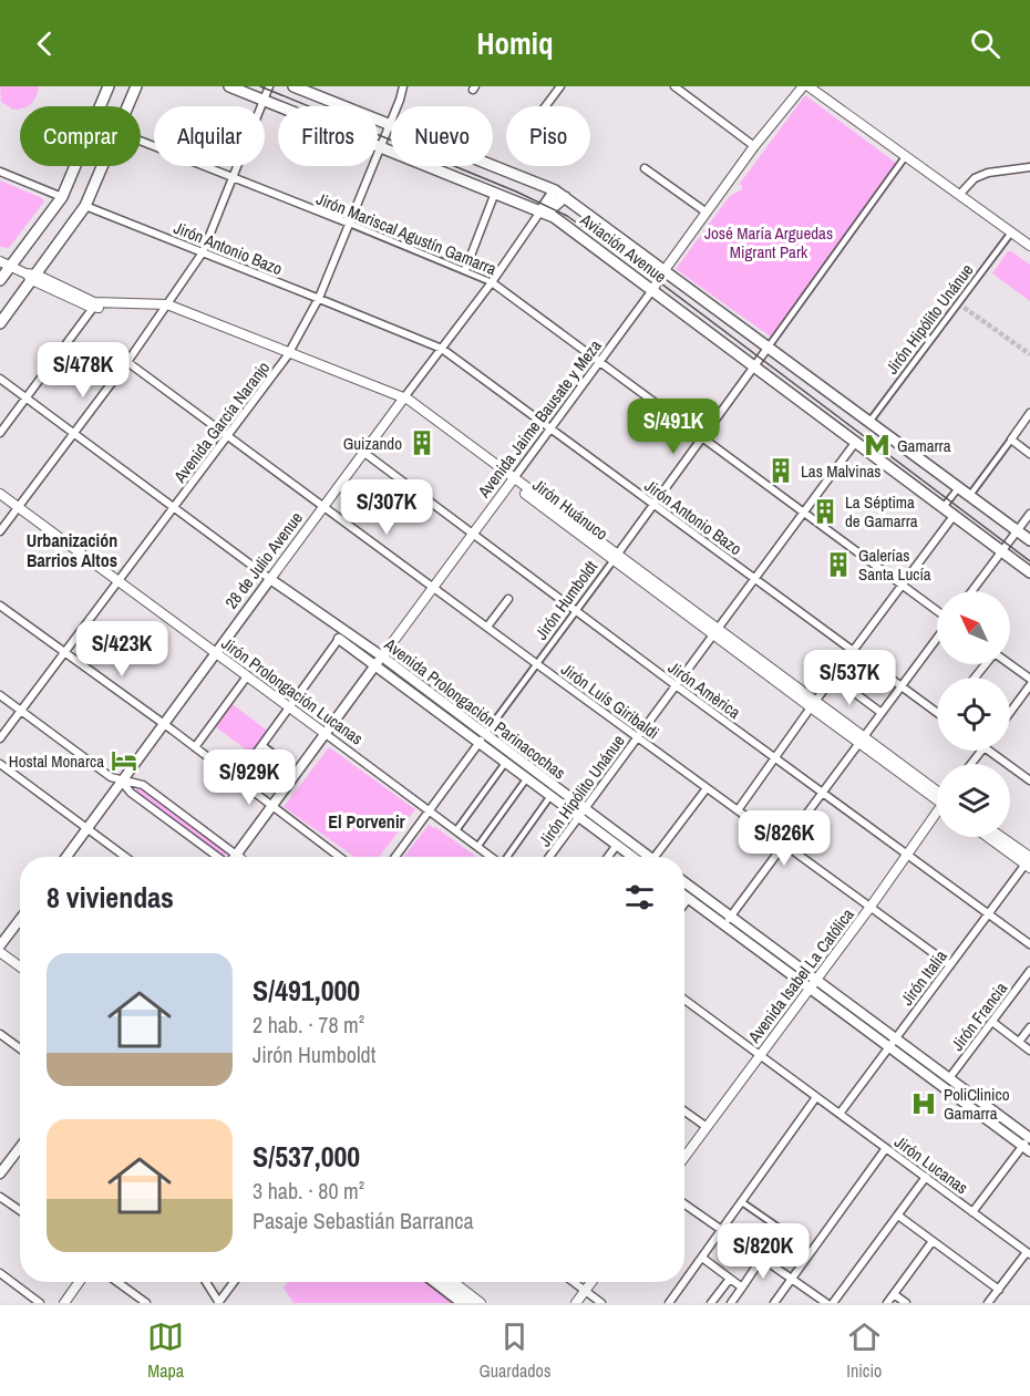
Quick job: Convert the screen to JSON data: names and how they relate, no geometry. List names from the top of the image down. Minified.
{"streets":{"main road":["Aviación Avenue","Avenida Jaime Bausate y Meza","28 de Julio Avenue","Avenida Prolongación Parinacochas"],"street":["Jirón Mariscal Agustín Gamarra","Jirón Antonio Bazo","Jirón Hipólito Unánue","Avenida García Naranjo","Jirón Huánuco","Jirón Humboldt","Jirón Amèrica","Jirón Prolongación Lucanas","Jirón Luís Giribaldi","Avenida Isabel La Católica","Jirón Italia","Jirón Francia","Jirón Lucanas"]},"crossings":[["Jirón Mariscal Agustín Gamarra","Jirón Hipólito Unánue"],["Jirón Mariscal Agustín Gamarra","Avenida Jaime Bausate y Meza"],["Jirón Mariscal Agustín Gamarra","Avenida García Naranjo"],["Jirón Mariscal Agustín Gamarra","28 de Julio Avenue"],["Jirón Mariscal Agustín Gamarra","Jirón Humboldt"],["Jirón Antonio Bazo","Jirón Hipólito Unánue"],["Jirón Antonio Bazo","Avenida Jaime Bausate y Meza"],["Jirón Antonio Bazo","Avenida García Naranjo"],["Jirón Antonio Bazo","28 de Julio Avenue"],["Jirón Antonio Bazo","Jirón Humboldt"],["Aviación Avenue","Jirón Hipólito Unánue"],["Aviación Avenue","Avenida Jaime Bausate y Meza"],["Aviación Avenue","Avenida García Naranjo"],["Aviación Avenue","28 de Julio Avenue"],["Aviación Avenue","Jirón Humboldt"],["Jirón Hipólito Unánue","Jirón Huánuco"],["Jirón Hipólito Unánue","Jirón Amèrica"],["Jirón Hipólito Unánue","Jirón Luís Giribaldi"],["Jirón Hipólito Unánue","Avenida Prolongación Parinacochas"],["Avenida Jaime Bausate y Meza","Jirón Huánuco"],["Avenida Jaime Bausate y Meza","Jirón Amèrica"],["Avenida Jaime Bausate y Meza","Jirón Prolongación Lucanas"],["Avenida Jaime Bausate y Meza","Jirón Luís Giribaldi"],["Avenida Jaime Bausate y Meza","Avenida Prolongación Parinacochas"],["Avenida García Naranjo","Jirón Huánuco"],["Avenida García Naranjo","Jirón Prolongación Lucanas"],["Avenida García Naranjo","Jirón Luís Giribaldi"],["Jirón Huánuco","28 de Julio Avenue"],["Jirón Huánuco","Jirón Humboldt"],["28 de Julio Avenue","Jirón Amèrica"],["28 de Julio Avenue","Jirón Prolongación Lucanas"],["28 de Julio Avenue","Jirón Luís Giribaldi"],["28 de Julio Avenue","Avenida Prolongación Parinacochas"],["Jirón Humboldt","Jirón Amèrica"],["Jirón Humboldt","Jirón Prolongación Lucanas"],["Jirón Humboldt","Jirón Luís Giribaldi"],["Jirón Humboldt","Avenida Prolongación Parinacochas"],["Jirón Amèrica","Avenida Isabel La Católica"],["Jirón Amèrica","Jirón Italia"],["Jirón Luís Giribaldi","Avenida Isabel La Católica"],["Jirón Luís Giribaldi","Jirón Italia"],["Jirón Italia","Jirón Lucanas"]],"districts":["Urbanización Barrios Altos","El Porvenir"],"parks":["José María Arguedas Migrant Park"],"places":{"building":["Guizando","Las Malvinas","La Séptima de Gamarra","Galerías Santa Lucía"],"metro station":["Gamarra"],"hotel":["Hostal Monarca"],"hospital":["PoliClinico Gamarra"]},"north":"top left","page":{"header":"Homiq","chip":["Comprar","Alquilar","Filtros","Nuevo","Piso"],"price":["S/478K","S/491K","S/307K","S/423K","S/537K","S/929K","S/826K","S/820K"],"heading":"8 viviendas","list":[{"name":"S/491,000","note":"2 hab. · 78 m² · Jirón Humboldt"},{"name":"S/537,000","note":"3 hab. · 80 m² · Pasaje Sebastián Barranca"}],"tabs":["Mapa","Guardados","Inicio"]}}
